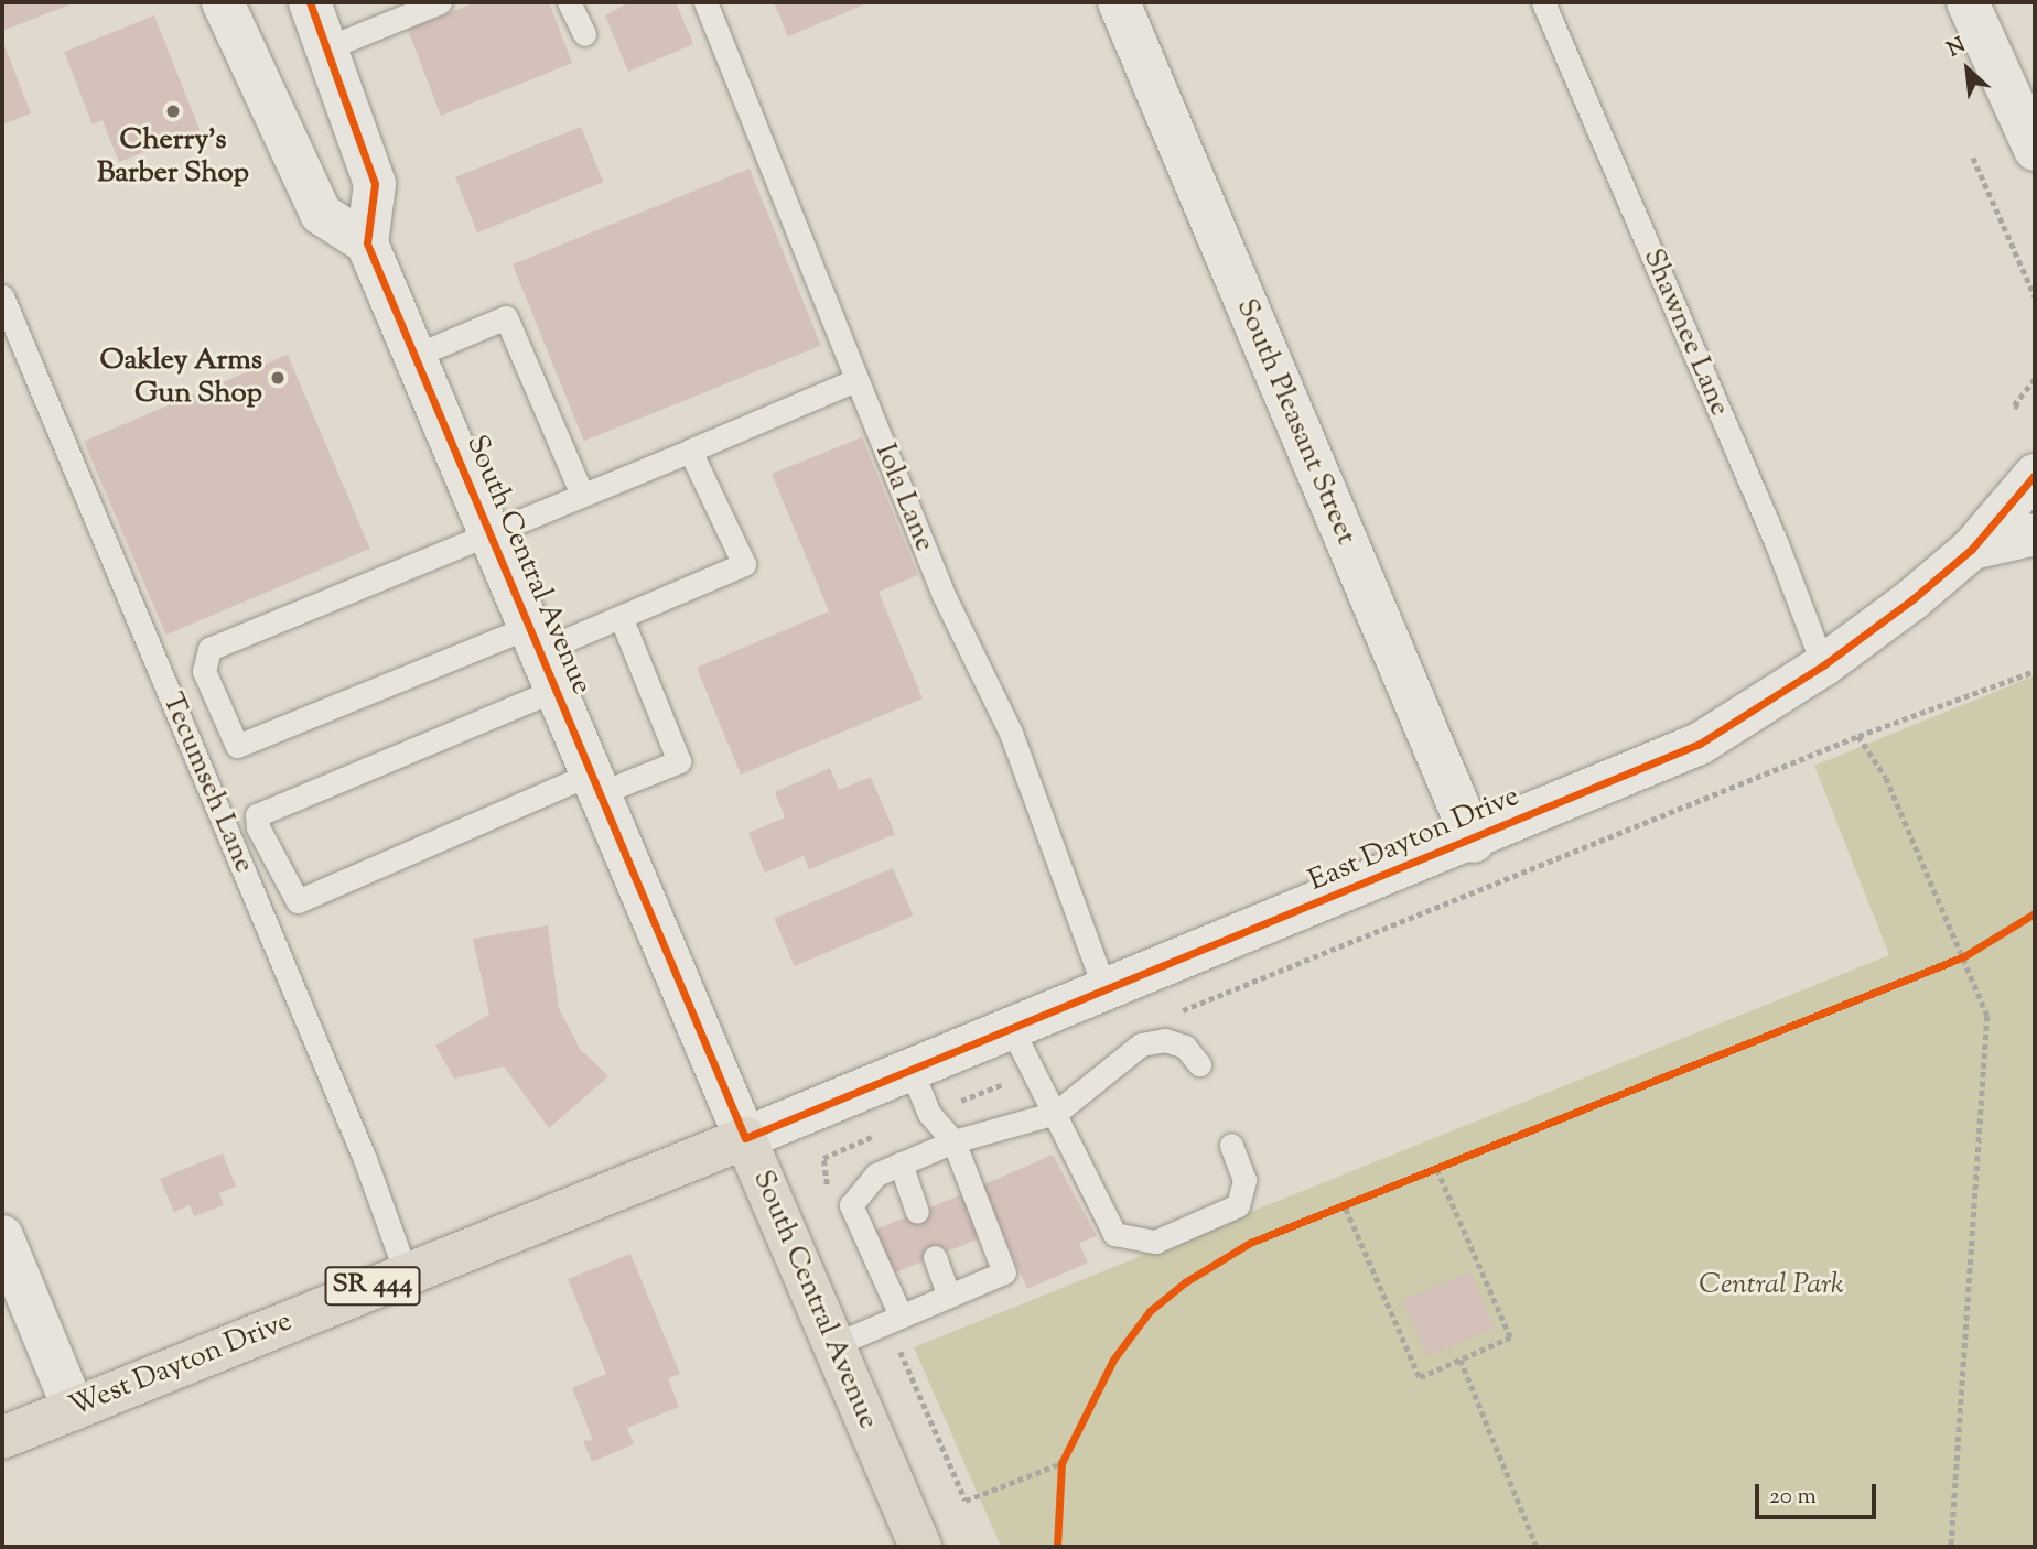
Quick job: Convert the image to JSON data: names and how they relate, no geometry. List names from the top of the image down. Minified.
{"streets":{"main road":["South Central Avenue","SR 444","West Dayton Drive"],"street":["South Pleasant Street","East Dayton Drive"],"lane":["Shawnee Lane","Iola Lane","Tecumseh Lane"]},"crossings":[["Shawnee Lane","East Dayton Drive"],["South Pleasant Street","East Dayton Drive"],["Iola Lane","East Dayton Drive"],["South Central Avenue","East Dayton Drive"],["South Central Avenue","West Dayton Drive"],["Tecumseh Lane","West Dayton Drive"],["East Dayton Drive","West Dayton Drive"]],"parks":["Central Park"],"places":["Cherry's Barber Shop","Oakley Arms Gun Shop"],"scale_bar":"20 m","north":"top left"}
